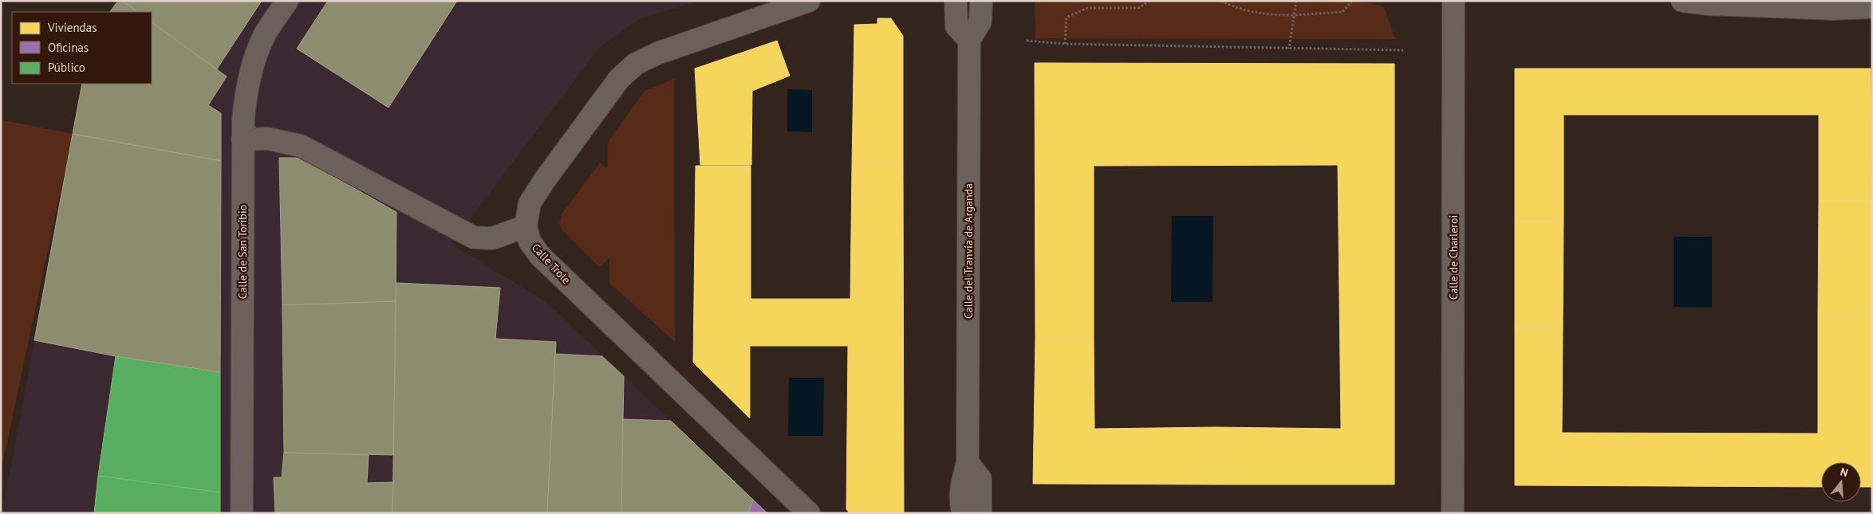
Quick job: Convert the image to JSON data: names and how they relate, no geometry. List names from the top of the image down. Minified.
{"streets":{"street":["Calle del Tranvía de Arganda","Calle de San Toribio","Calle de Charleroi","Calle Trole"]},"legend":["Viviendas","Oficinas","Público"],"north":"top"}
